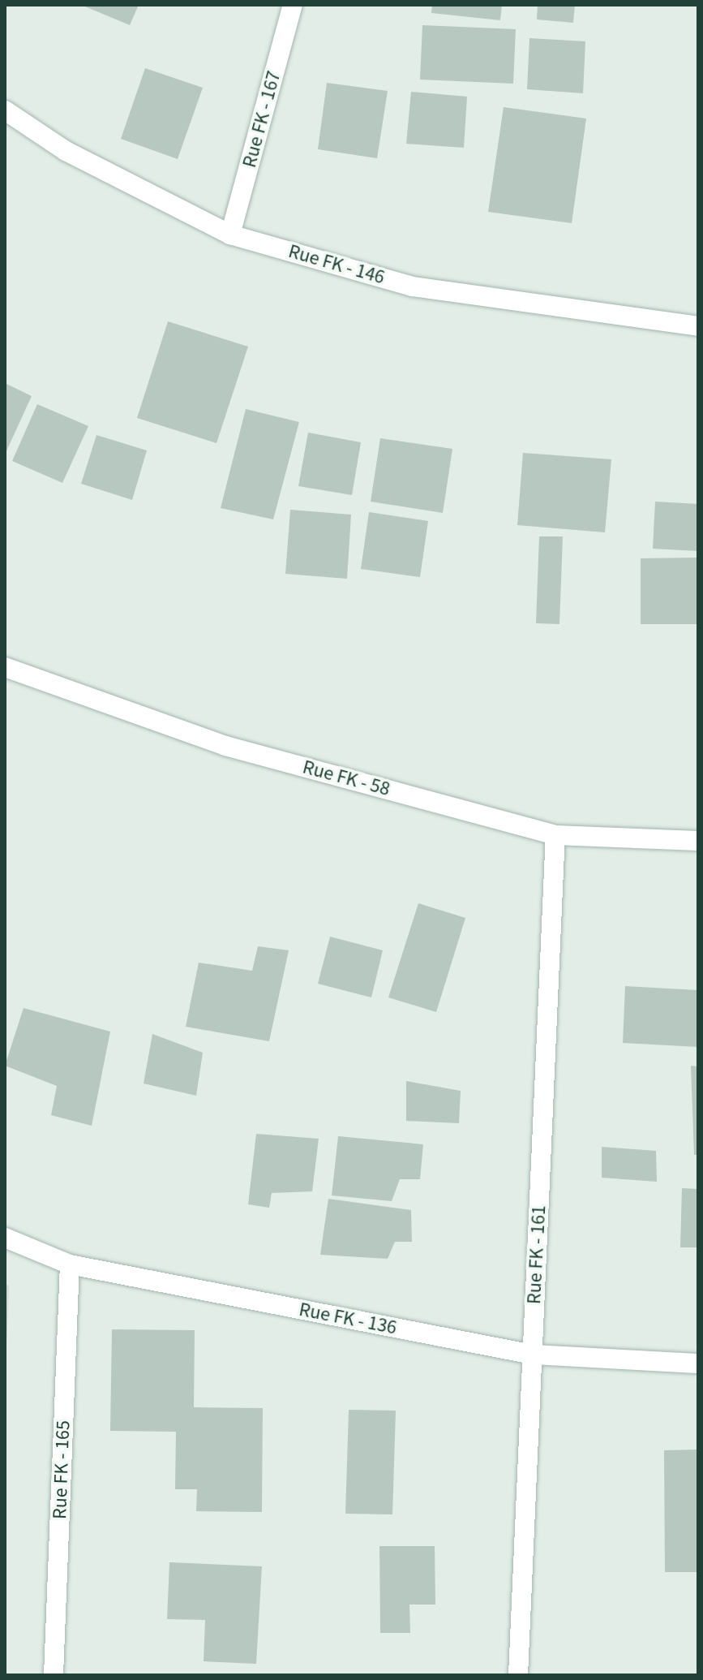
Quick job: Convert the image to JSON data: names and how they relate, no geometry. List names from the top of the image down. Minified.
{"streets":{"street":["Rue FK - 167","Rue FK - 146","Rue FK - 58","Rue FK - 161","Rue FK - 136","Rue FK - 165"]},"crossings":[["Rue FK - 167","Rue FK - 146"],["Rue FK - 58","Rue FK - 161"],["Rue FK - 161","Rue FK - 136"],["Rue FK - 136","Rue FK - 165"]]}
